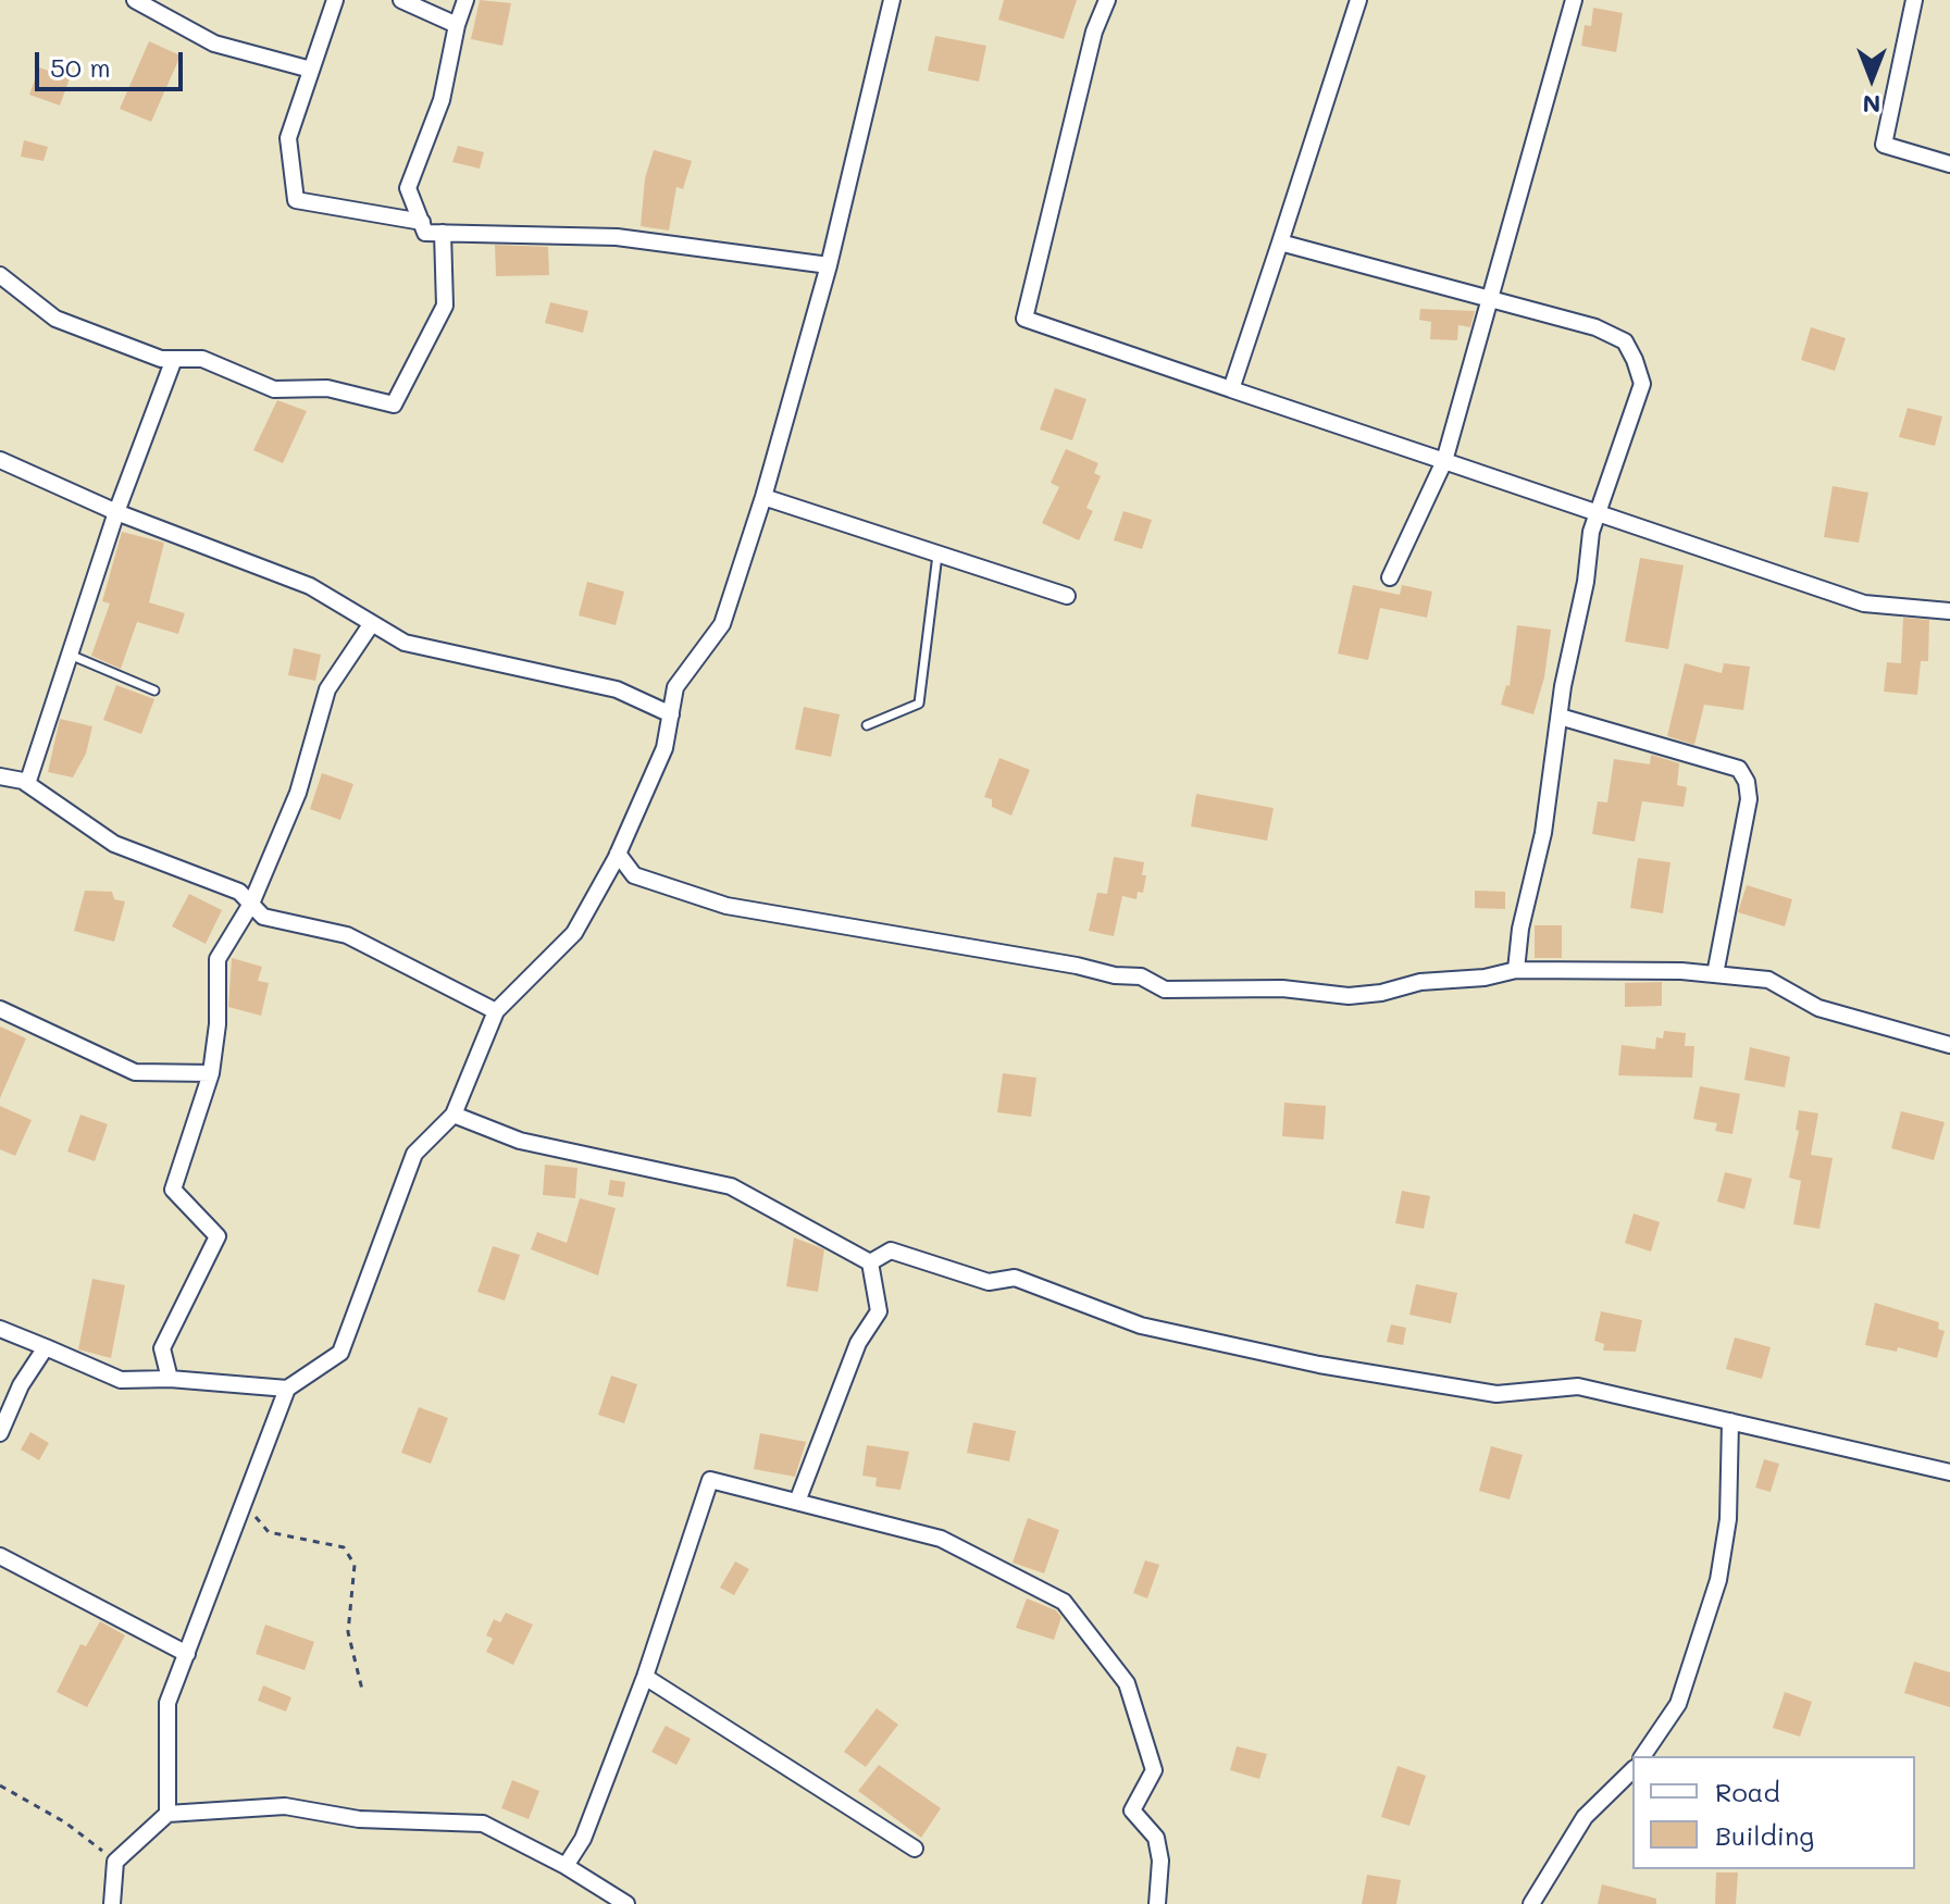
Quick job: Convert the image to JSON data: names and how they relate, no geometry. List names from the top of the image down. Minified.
{"legend":["Road","Building"],"scale_bar":"50 m","north":"bottom"}
